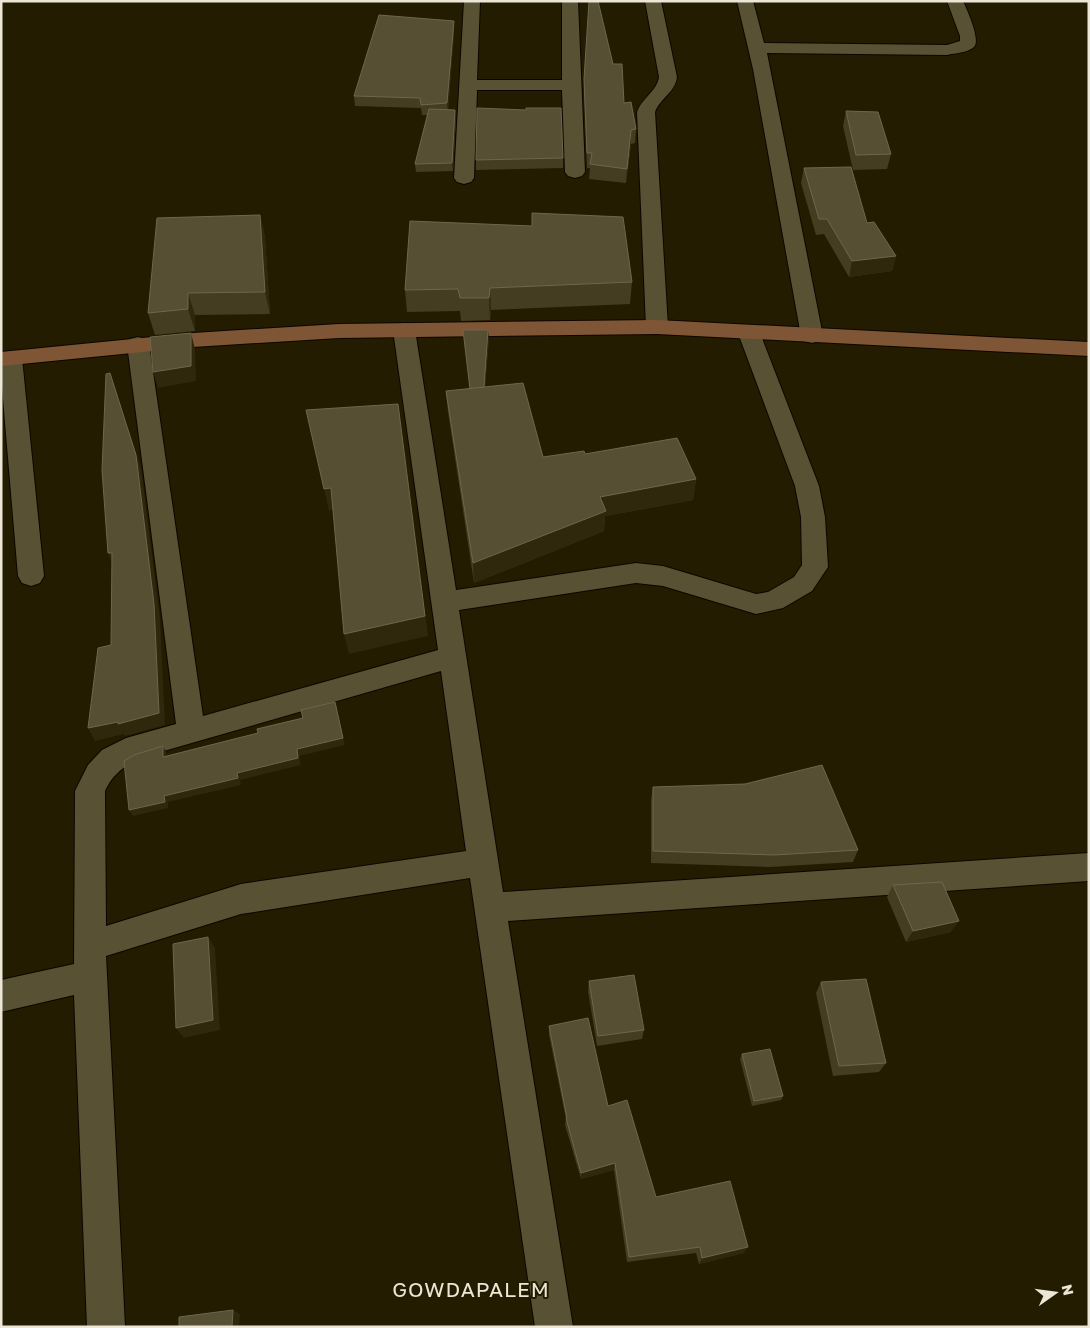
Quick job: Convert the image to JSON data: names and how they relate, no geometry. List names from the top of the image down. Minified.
{"districts":["GOWDAPALEM"],"north":"right"}
